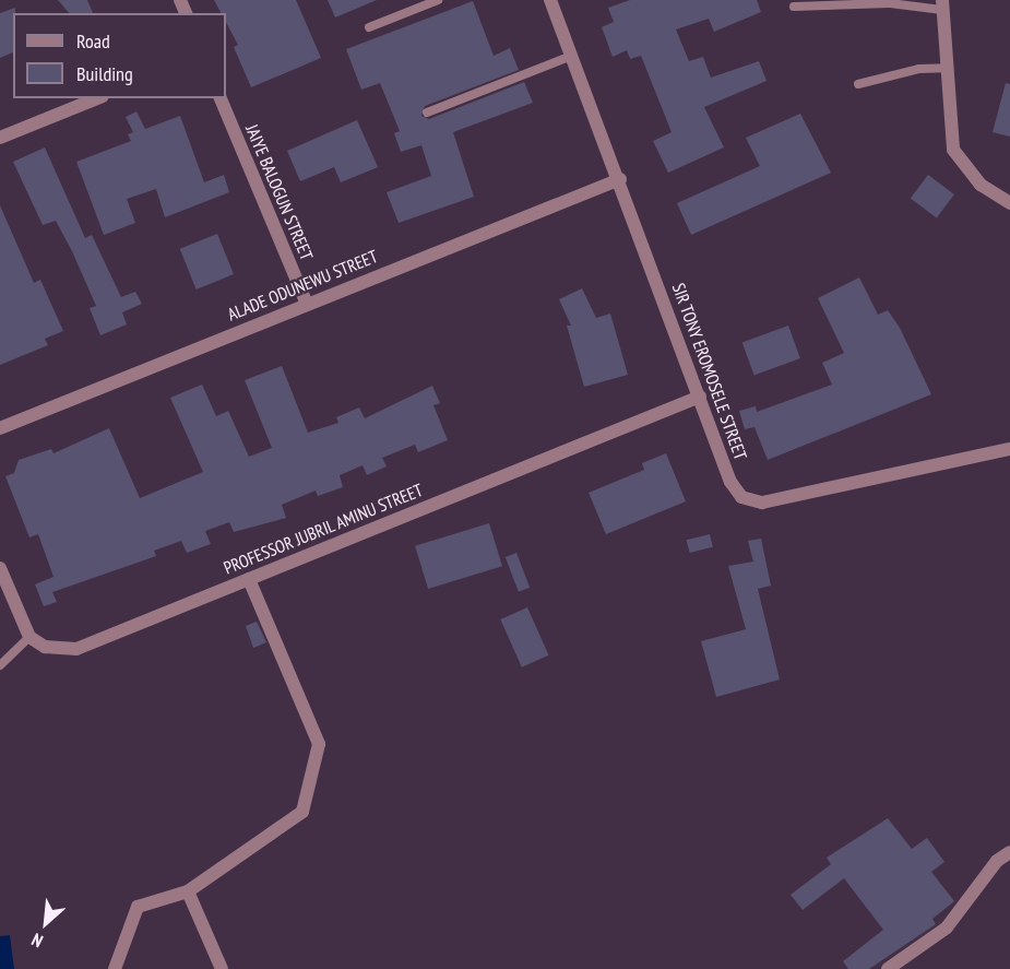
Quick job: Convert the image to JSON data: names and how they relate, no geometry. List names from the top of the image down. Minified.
{"streets":{"street":["JAIYE BALOGUN STREET","ALADE ODUNEWU STREET","SIR TONY EROMOSELE STREET","PROFESSOR JUBRIL AMINU STREET"]},"crossings":[["JAIYE BALOGUN STREET","ALADE ODUNEWU STREET"],["ALADE ODUNEWU STREET","SIR TONY EROMOSELE STREET"],["SIR TONY EROMOSELE STREET","PROFESSOR JUBRIL AMINU STREET"]],"legend":["Road","Building"],"north":"bottom left"}
